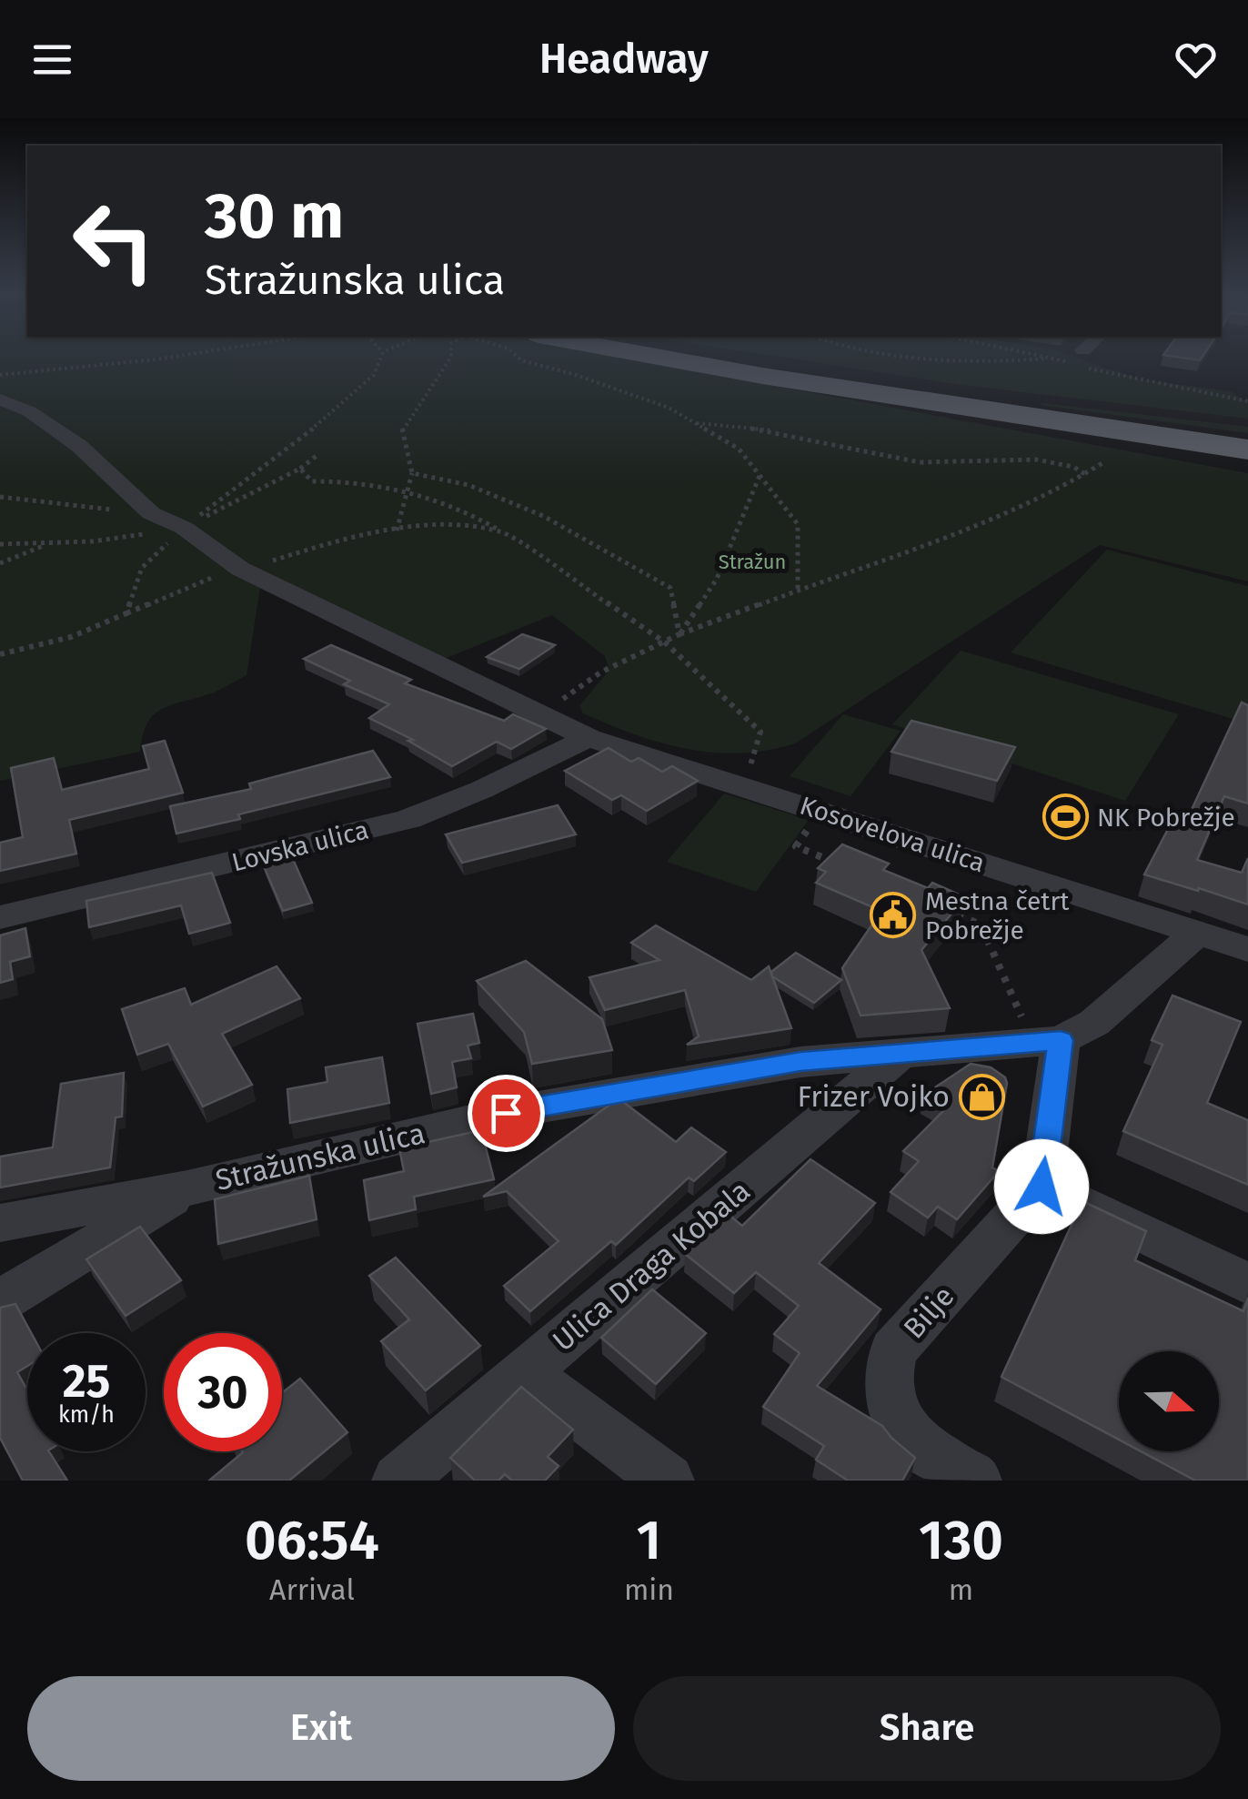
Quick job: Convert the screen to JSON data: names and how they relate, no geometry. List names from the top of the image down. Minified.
{"streets":{"street":["Kosovelova ulica","Lovska ulica","Stražunska ulica","Ulica Draga Kobala","Bilje"]},"crossings":[["Kosovelova ulica","Lovska ulica"],["Kosovelova ulica","Stražunska ulica"],["Stražunska ulica","Ulica Draga Kobala"]],"parks":["Stražun"],"places":{"sports":["NK Pobrežje"],"public building":["Mestna četrt Pobrežje"],"shop":["Frizer Vojko"]},"north":"right","page":{"header":"Headway","turn":["30 m","Stražunska ulica"],"speed":"25 km/h","limit":"30","eta":["06:54","Arrival","1","min","130","m"],"buttons":["Exit","Share"]}}
